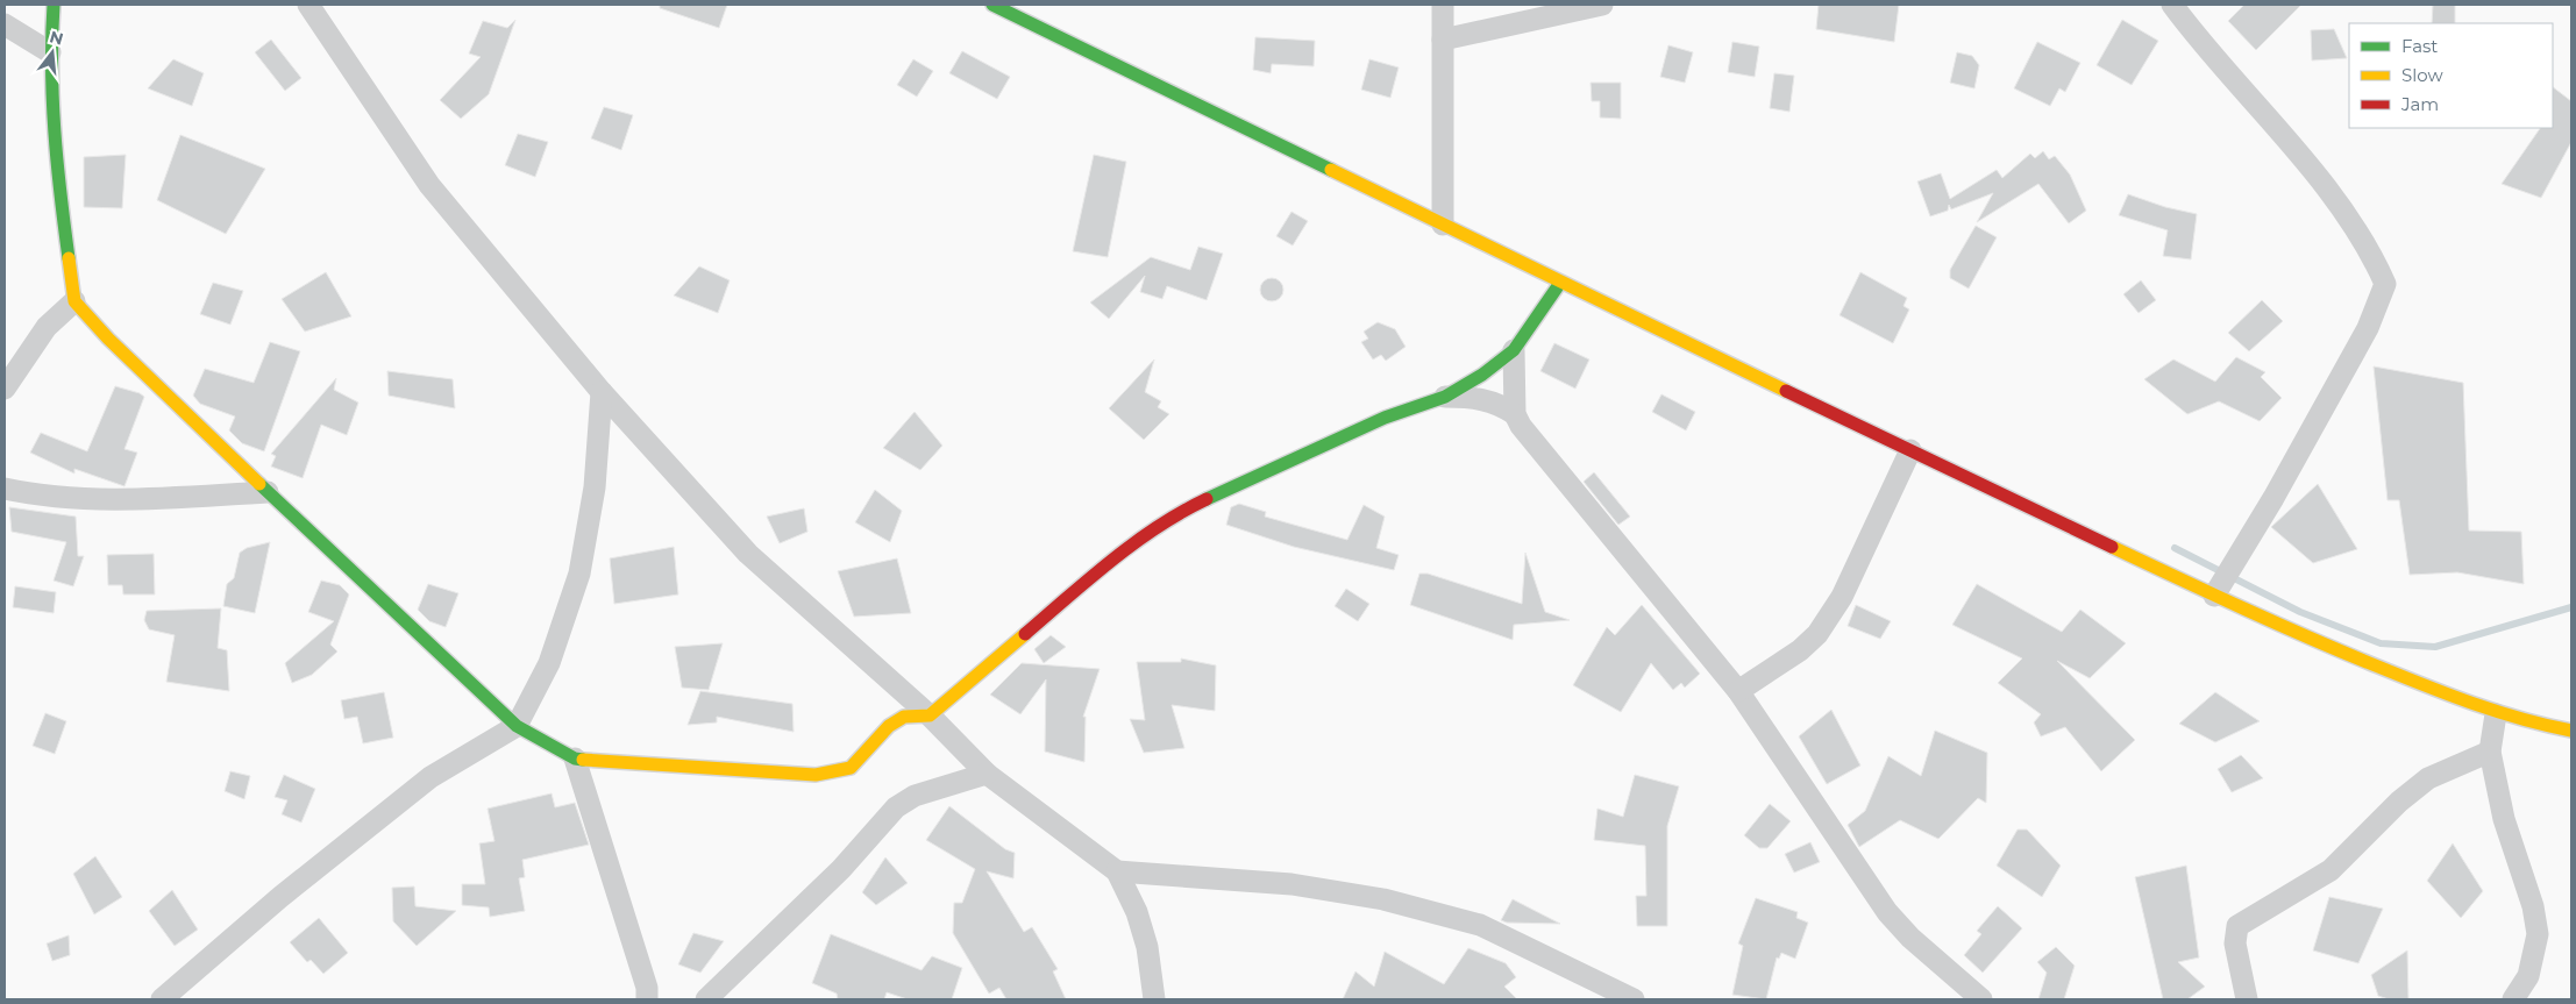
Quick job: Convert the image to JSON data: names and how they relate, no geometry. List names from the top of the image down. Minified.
{"legend":["Fast","Slow","Jam"],"north":"top"}
